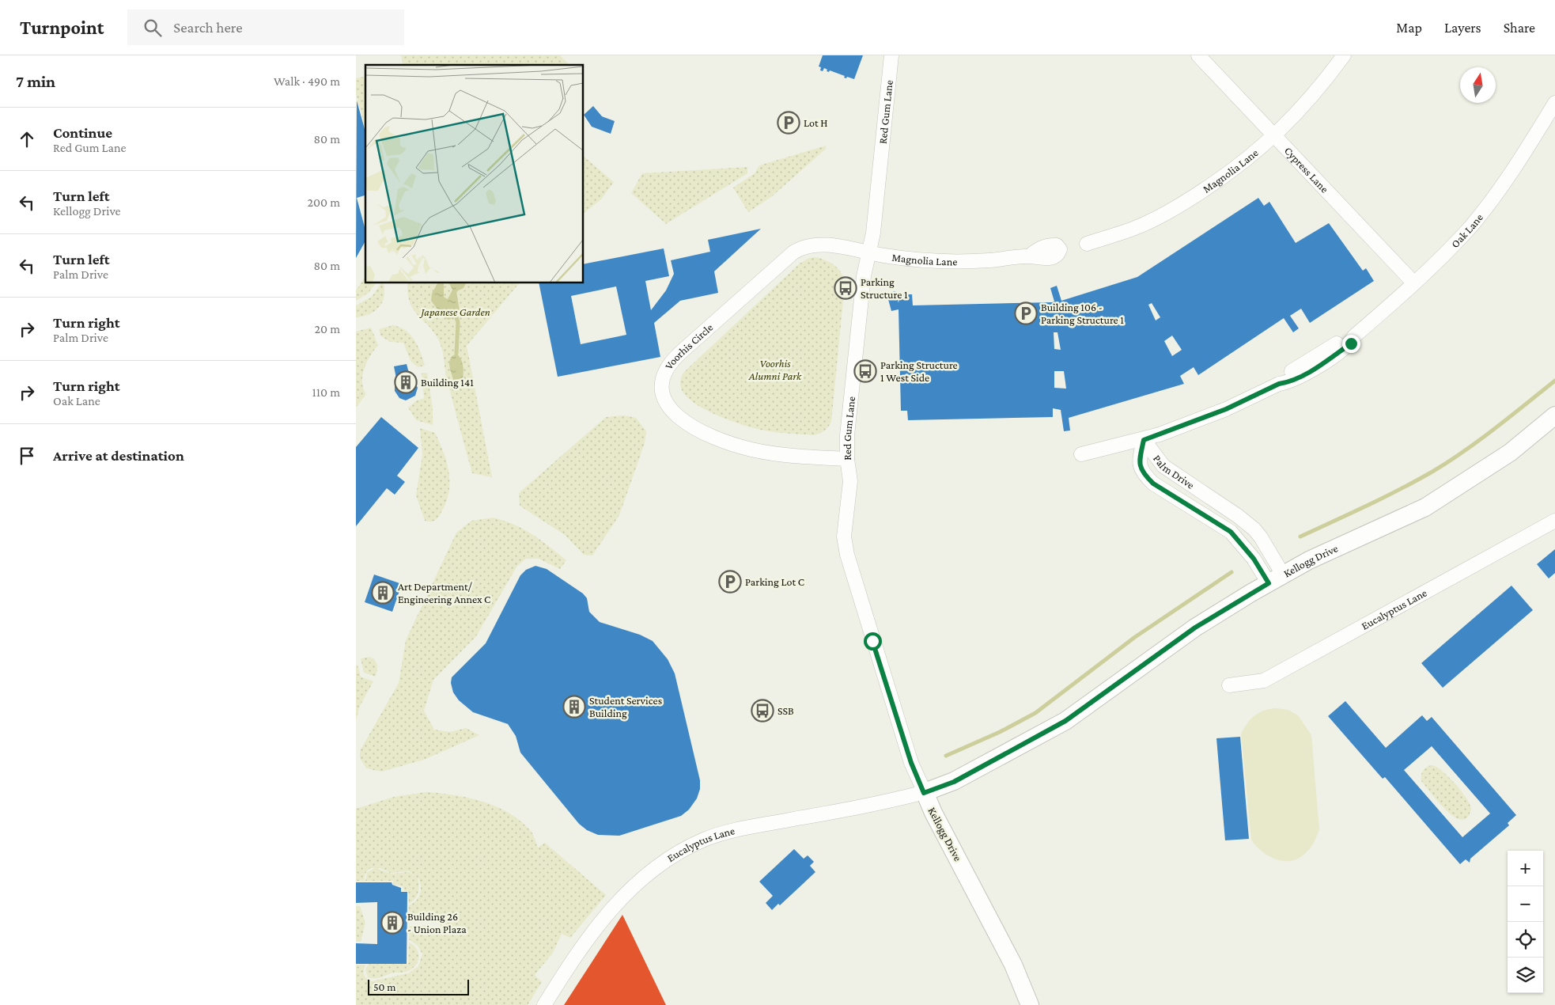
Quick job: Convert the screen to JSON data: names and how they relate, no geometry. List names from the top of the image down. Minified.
{"streets":{"street":["Red Gum Lane","Cypress Lane","Magnolia Lane","Oak Lane","Voorhis Circle","Palm Drive","Kellogg Drive","Eucalyptus Lane"]},"crossings":[["Red Gum Lane","Magnolia Lane"],["Red Gum Lane","Voorhis Circle"],["Red Gum Lane","Kellogg Drive"],["Red Gum Lane","Eucalyptus Lane"],["Cypress Lane","Magnolia Lane"],["Cypress Lane","Oak Lane"],["Magnolia Lane","Voorhis Circle"],["Oak Lane","Palm Drive"],["Palm Drive","Kellogg Drive"],["Kellogg Drive","Eucalyptus Lane"]],"parks":["Japanese Garden","Voorhis Alumni Park"],"places":{"parking":["Lot H","Building 106 - Parking Structure 1","Parking Lot C"],"bus stop":["Parking Structure 1","Parking Structure 1 West Side","SSB"],"building":["Building 141","Art Department/ Engineering Annex C","Student Services Building","Building 26 - Union Plaza"]},"scale_bar":"50 m","north":"top","page":{"header":"Turnpoint","search":"Search here","nav":["Map","Layers","Share"],"heading":["7 min","Walk · 490 m"],"list":[["Continue","Red Gum Lane","80 m"],["Turn left","Kellogg Drive","200 m"],["Turn left","Palm Drive","80 m"],["Turn right","Palm Drive","20 m"],["Turn right","Oak Lane","110 m"],"Arrive at destination"],"map_buttons":["+","−"],"scale":"50 m"}}
